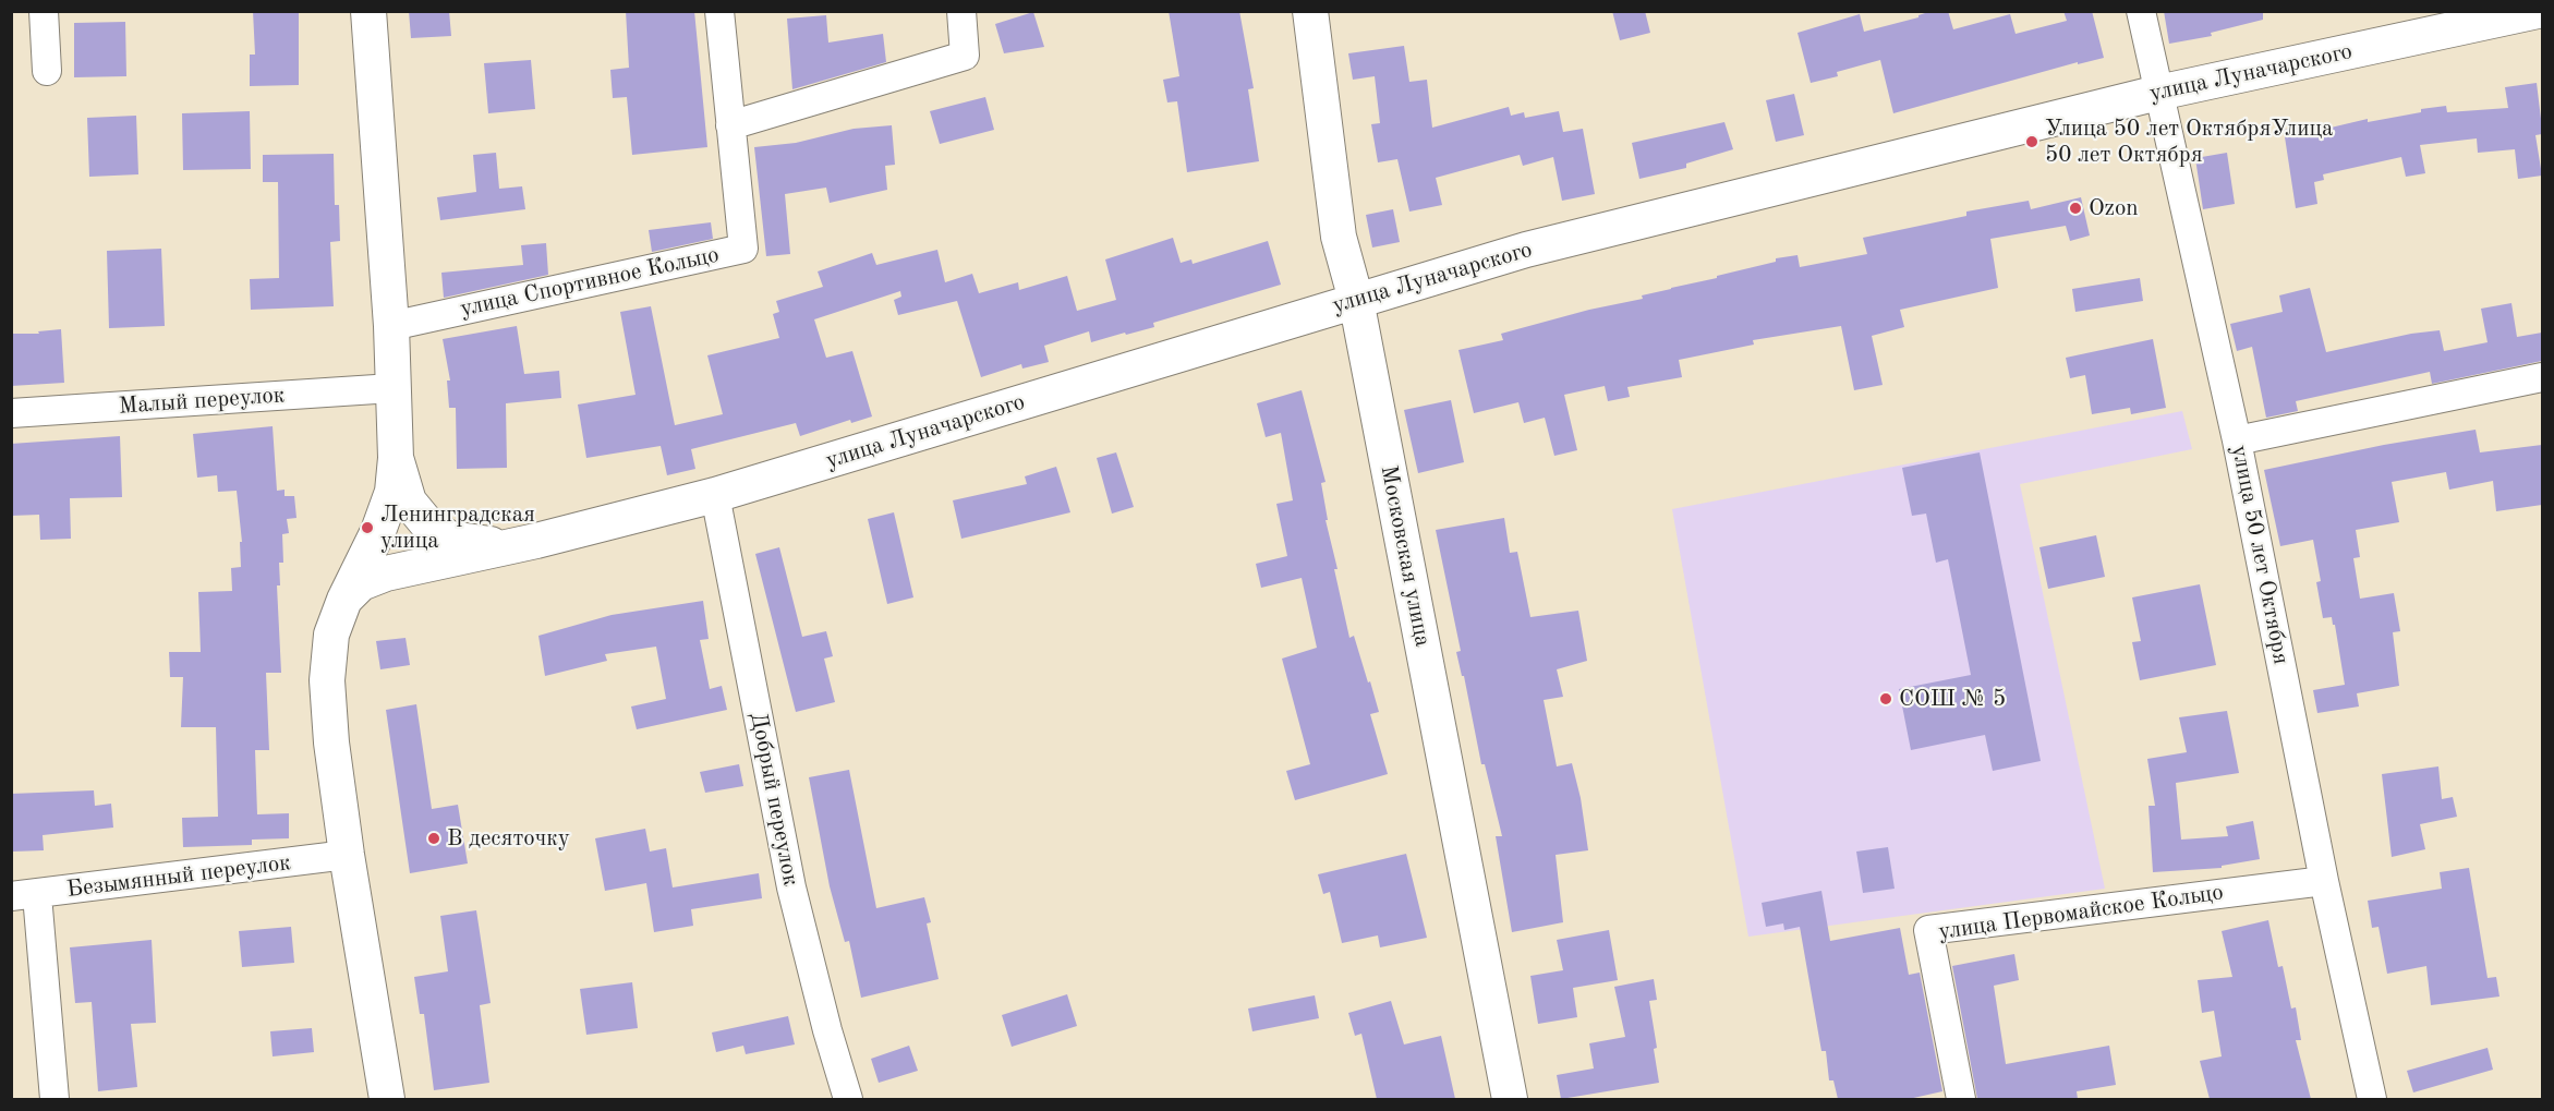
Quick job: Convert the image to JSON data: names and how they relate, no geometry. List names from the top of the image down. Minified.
{"streets":{"street":["улица Луначарского","улица Спортивное Кольцо","Малый переулок","улица 50 лет Октября","Московская улица","Добрый переулок","Безымянный переулок","улица Первомайское Кольцо"]},"crossings":[["улица Луначарского","улица 50 лет Октября"],["улица Луначарского","Московская улица"],["улица Луначарского","Добрый переулок"],["улица 50 лет Октября","улица Первомайское Кольцо"]],"places":["Улица 50 лет ОктябряУлица 50 лет Октября","Ozon","Ленинградская улица","СОШ № 5","В десяточку"]}
